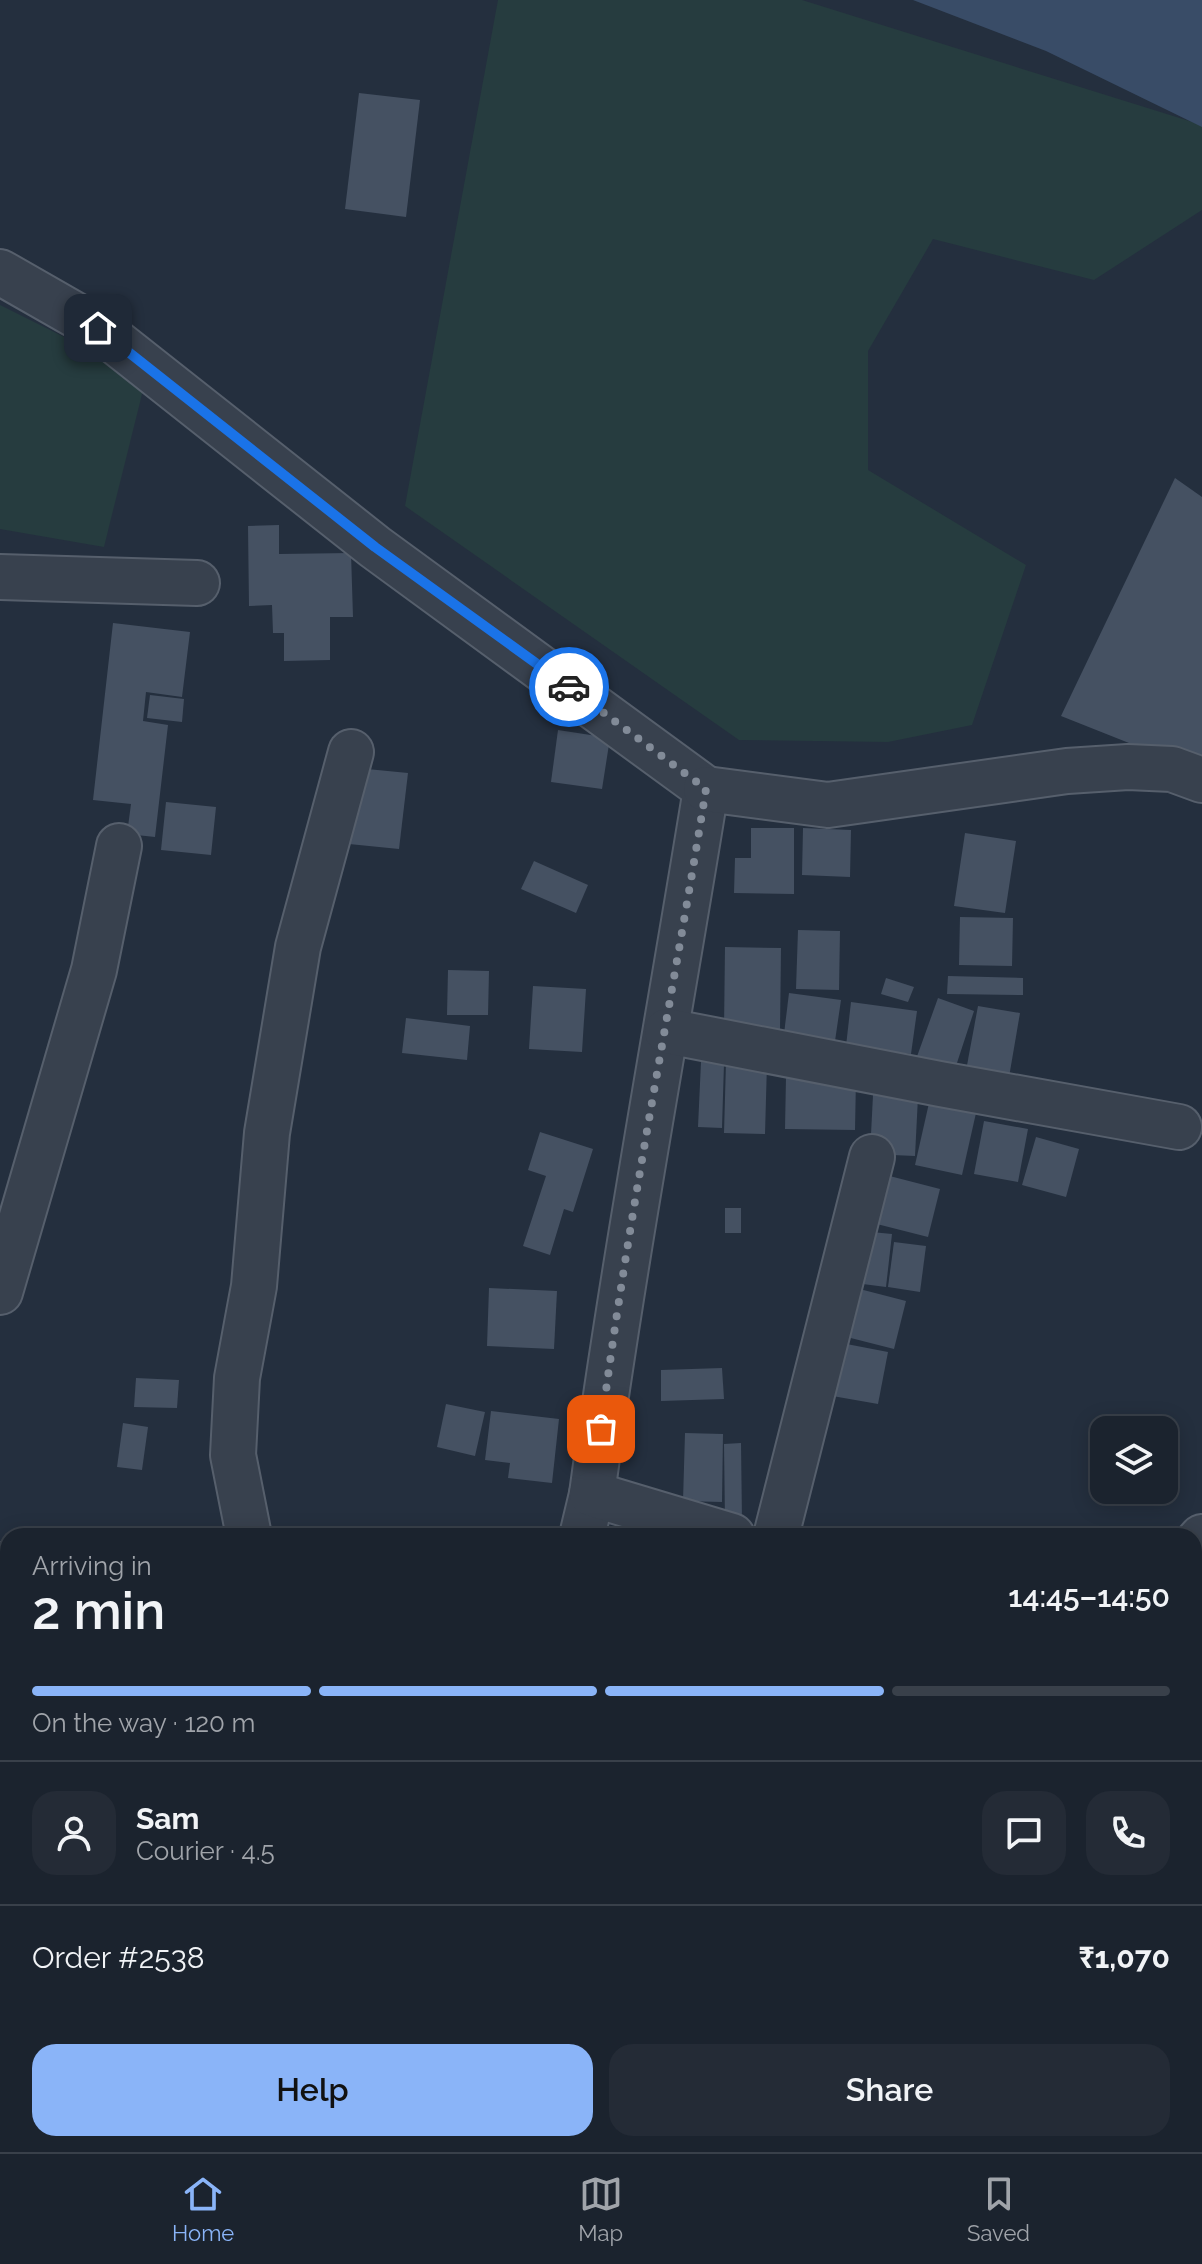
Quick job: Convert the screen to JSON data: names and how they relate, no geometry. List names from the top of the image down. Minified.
{"page":{"heading":["2 min","Arriving in","14:45–14:50"],"panel":["Sam","Courier · 4.5","Order #2538","₹1,070"],"bar":"On the way · 120 m","buttons":["Help","Share"],"tabs":["Home","Map","Saved"]}}
